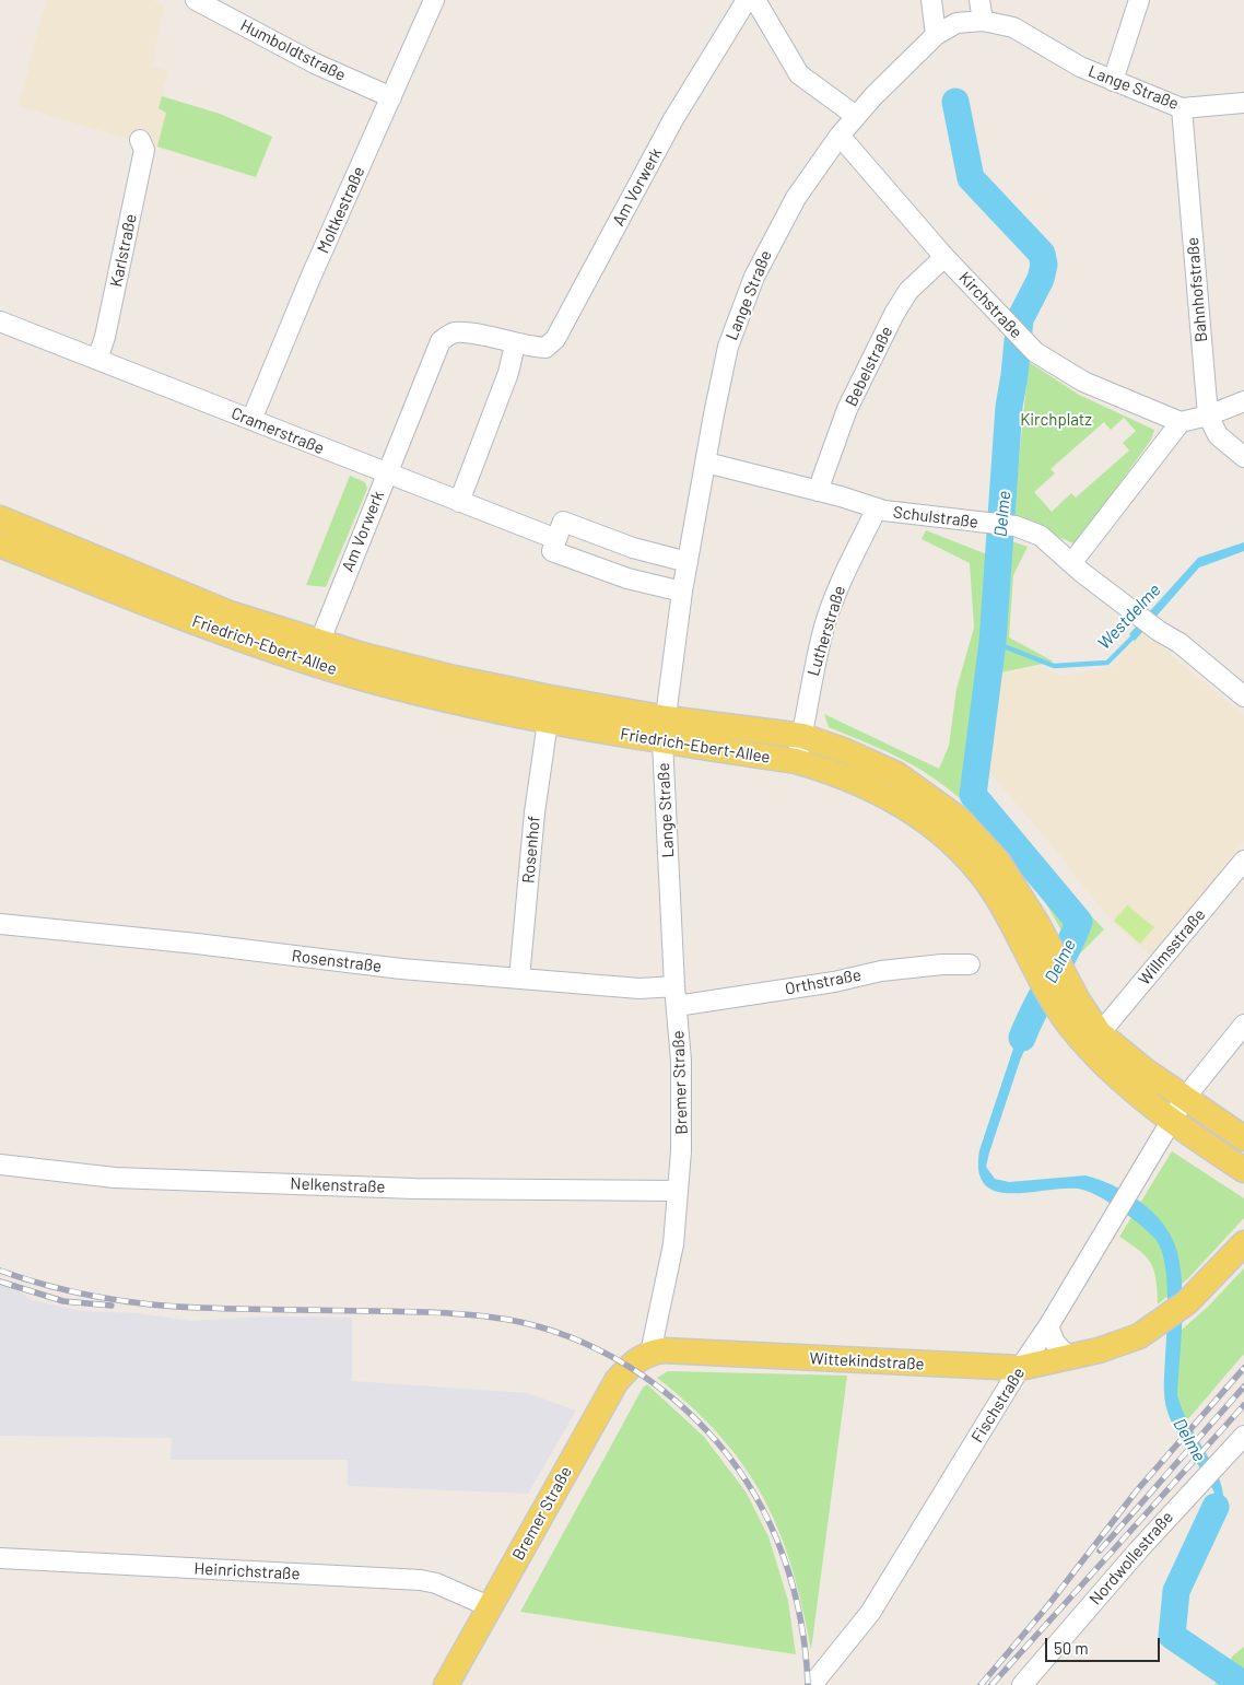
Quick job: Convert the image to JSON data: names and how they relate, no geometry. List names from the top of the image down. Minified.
{"streets":{"main road":["Friedrich-Ebert-Allee","Bremer Straße","Wittekindstraße"],"street":["Humboldtstraße","Lange Straße","Am Vorwerk","Moltkestraße","Karlstraße","Bahnhofstraße","Kirchstraße","Bebelstraße","Cramerstraße","Schulstraße","Lutherstraße","Rosenhof","Willmsstraße","Rosenstraße","Orthstraße","Nelkenstraße","Fischstraße","Nordwollestraße","Heinrichstraße"]},"crossings":[["Humboldtstraße","Moltkestraße"],["Lange Straße","Bahnhofstraße"],["Lange Straße","Kirchstraße"],["Lange Straße","Schulstraße"],["Lange Straße","Friedrich-Ebert-Allee"],["Lange Straße","Rosenstraße"],["Lange Straße","Orthstraße"],["Lange Straße","Bremer Straße"],["Am Vorwerk","Cramerstraße"],["Am Vorwerk","Friedrich-Ebert-Allee"],["Moltkestraße","Cramerstraße"],["Karlstraße","Cramerstraße"],["Kirchstraße","Bebelstraße"],["Bebelstraße","Schulstraße"],["Schulstraße","Lutherstraße"],["Lutherstraße","Friedrich-Ebert-Allee"],["Friedrich-Ebert-Allee","Rosenhof"],["Friedrich-Ebert-Allee","Willmsstraße"],["Friedrich-Ebert-Allee","Fischstraße"],["Rosenhof","Rosenstraße"],["Orthstraße","Bremer Straße"],["Bremer Straße","Nelkenstraße"],["Bremer Straße","Wittekindstraße"],["Bremer Straße","Heinrichstraße"],["Wittekindstraße","Fischstraße"]],"water":["Delme","Westdelme"],"parks":["Kirchplatz"],"scale_bar":"50 m"}
